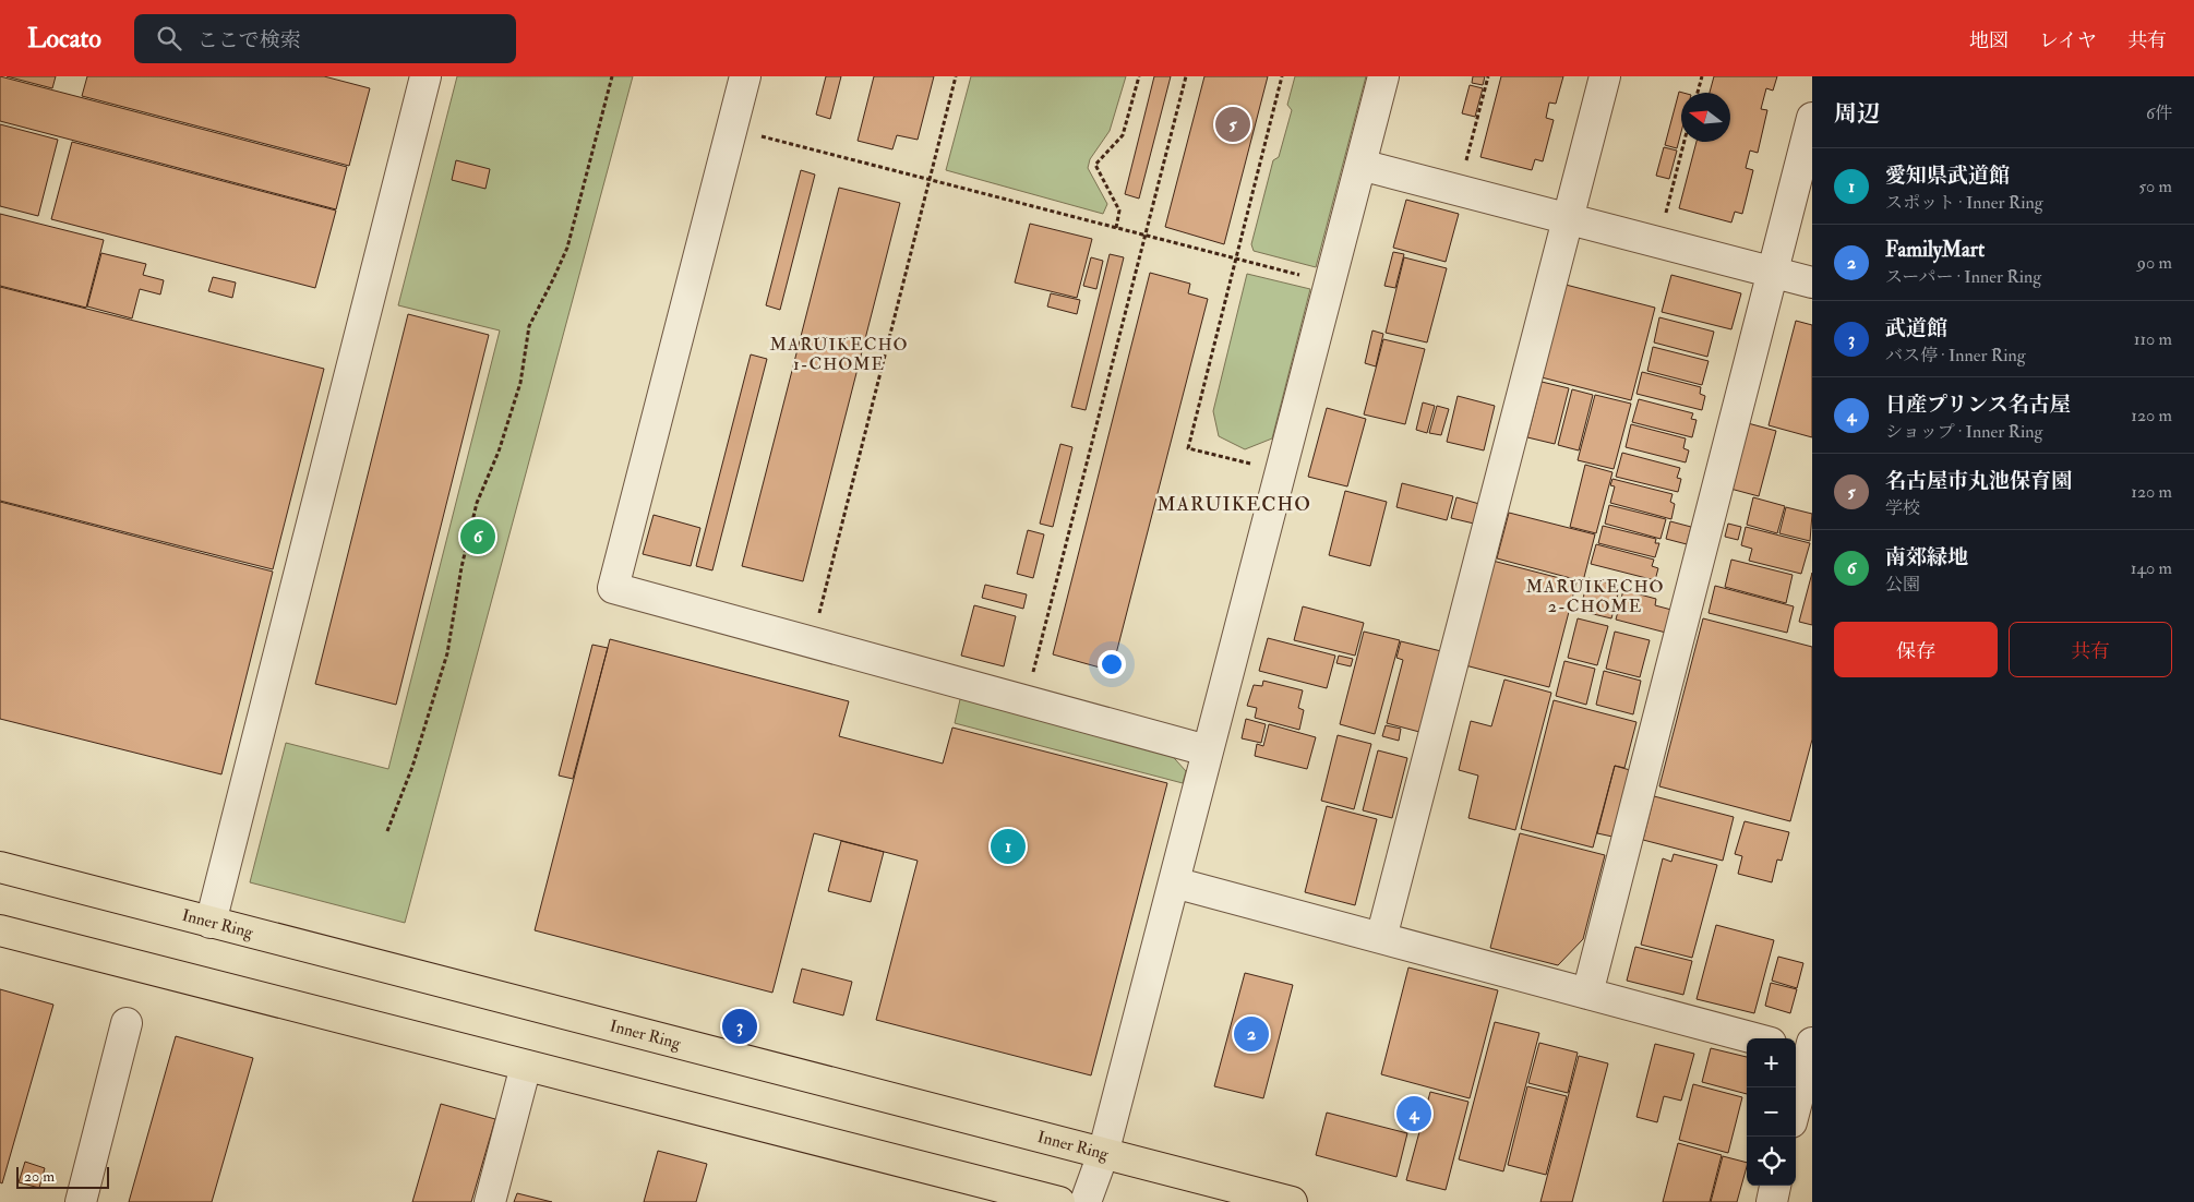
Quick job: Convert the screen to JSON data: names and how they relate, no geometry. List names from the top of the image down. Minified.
{"streets":{"main road":["Inner Ring"]},"districts":["MARUIKECHO 1-CHOME","MARUIKECHO","MARUIKECHO 2-CHOME"],"scale_bar":"20 m","north":"left","page":{"header":"Locato","search":"ここで検索","nav":["地図","レイヤ","共有"],"heading":["周辺","6件"],"pins":["5","6","1","3","2","4"],"list":[{"mark":"1","name":"愛知県武道館","note":"スポット · Inner Ring","value":"50 m"},{"mark":"2","name":"FamilyMart","note":"スーパー · Inner Ring","value":"90 m"},{"mark":"3","name":"武道館","note":"バス停 · Inner Ring","value":"110 m"},{"mark":"4","name":"日産プリンス名古屋","note":"ショップ · Inner Ring","value":"120 m"},{"mark":"5","name":"名古屋市丸池保育園","note":"学校","value":"120 m"},{"mark":"6","name":"南郊緑地","note":"公園","value":"140 m"}],"buttons":["保存","共有"],"map_buttons":["+","−"],"scale":"20 m"}}
